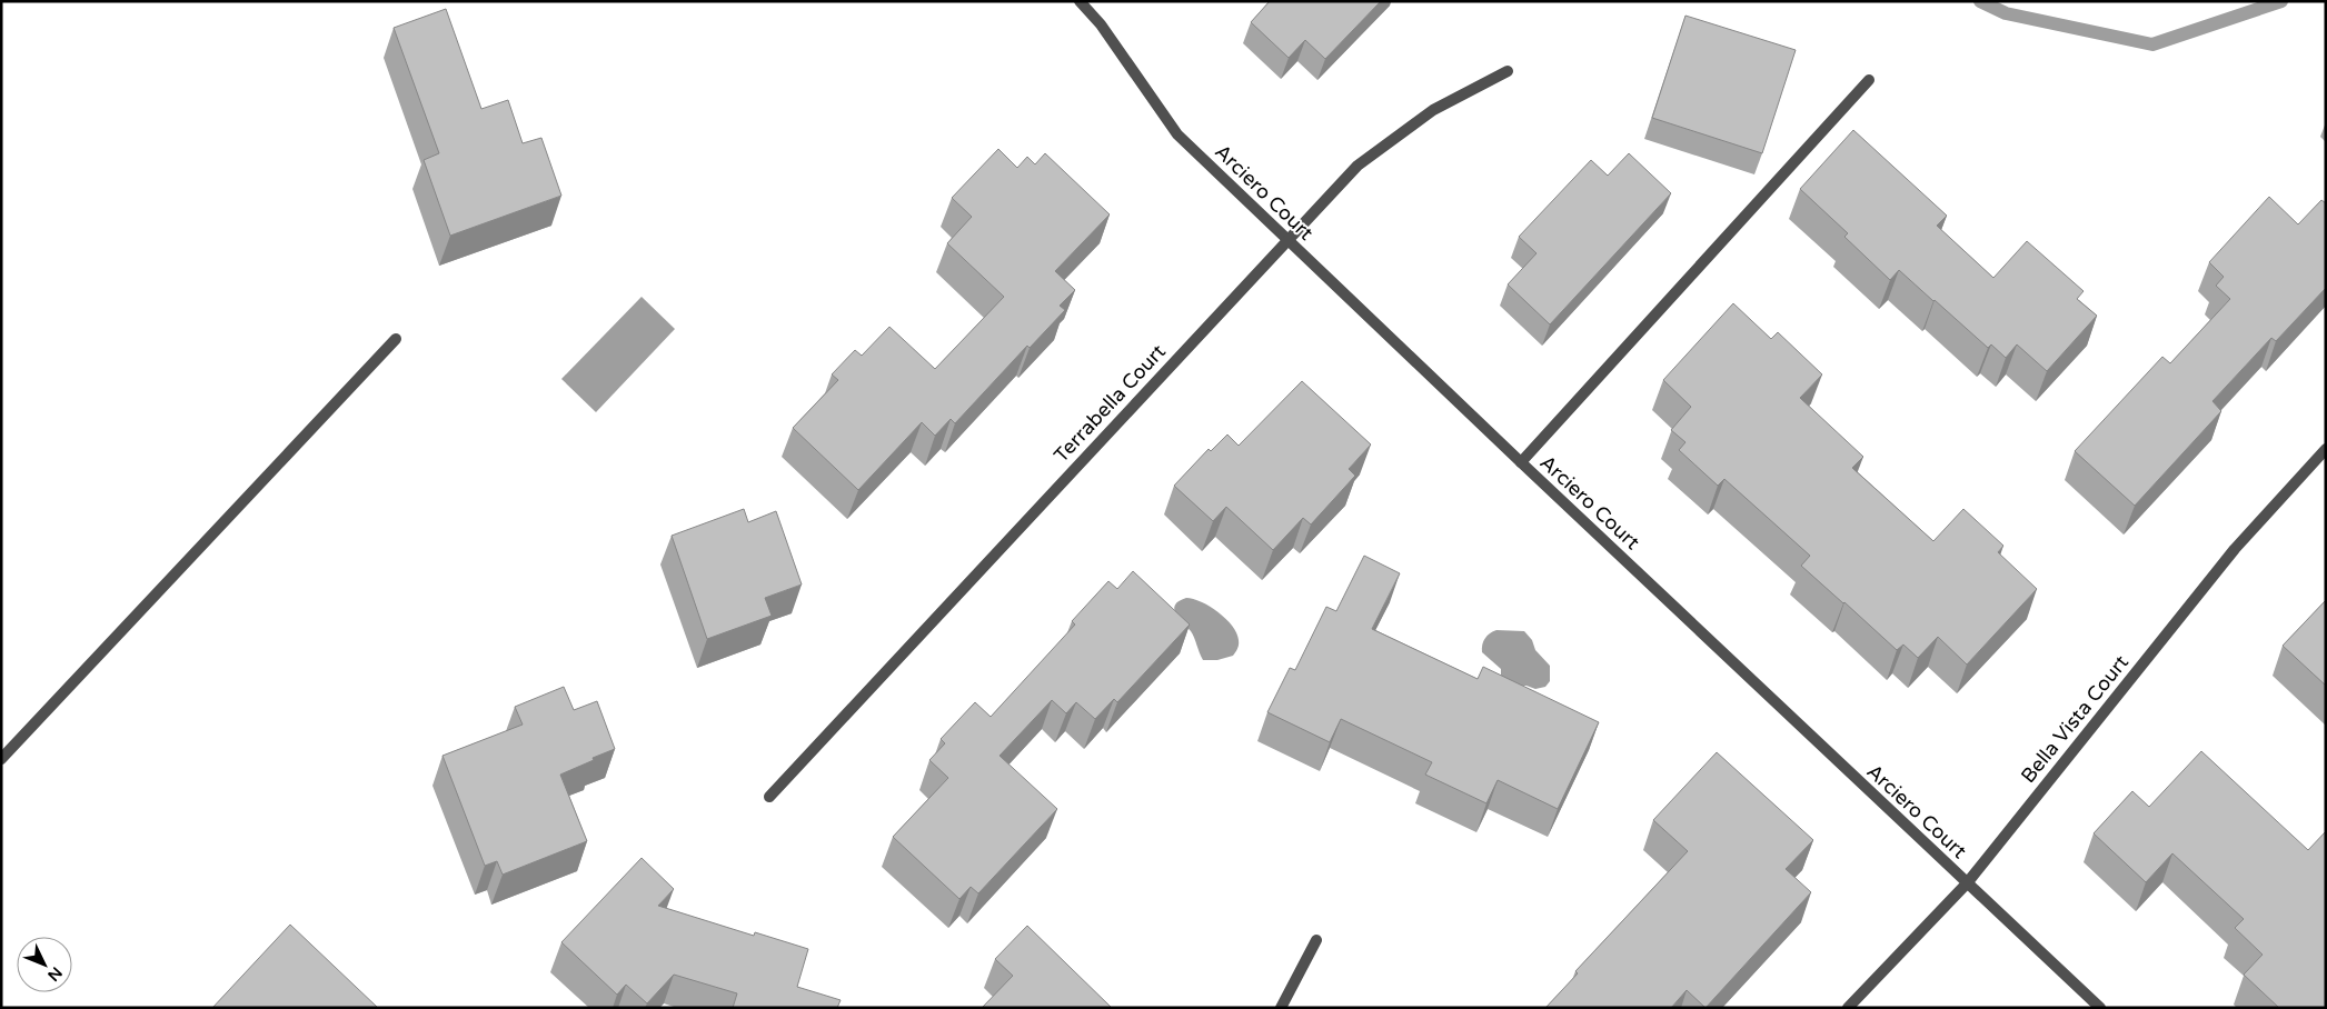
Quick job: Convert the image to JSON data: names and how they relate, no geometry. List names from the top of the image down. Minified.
{"streets":{"street":["Arciero Court","Terrabella Court","Bella Vista Court"]},"crossings":[["Arciero Court","Terrabella Court"],["Arciero Court","Bella Vista Court"]],"north":"bottom right"}
